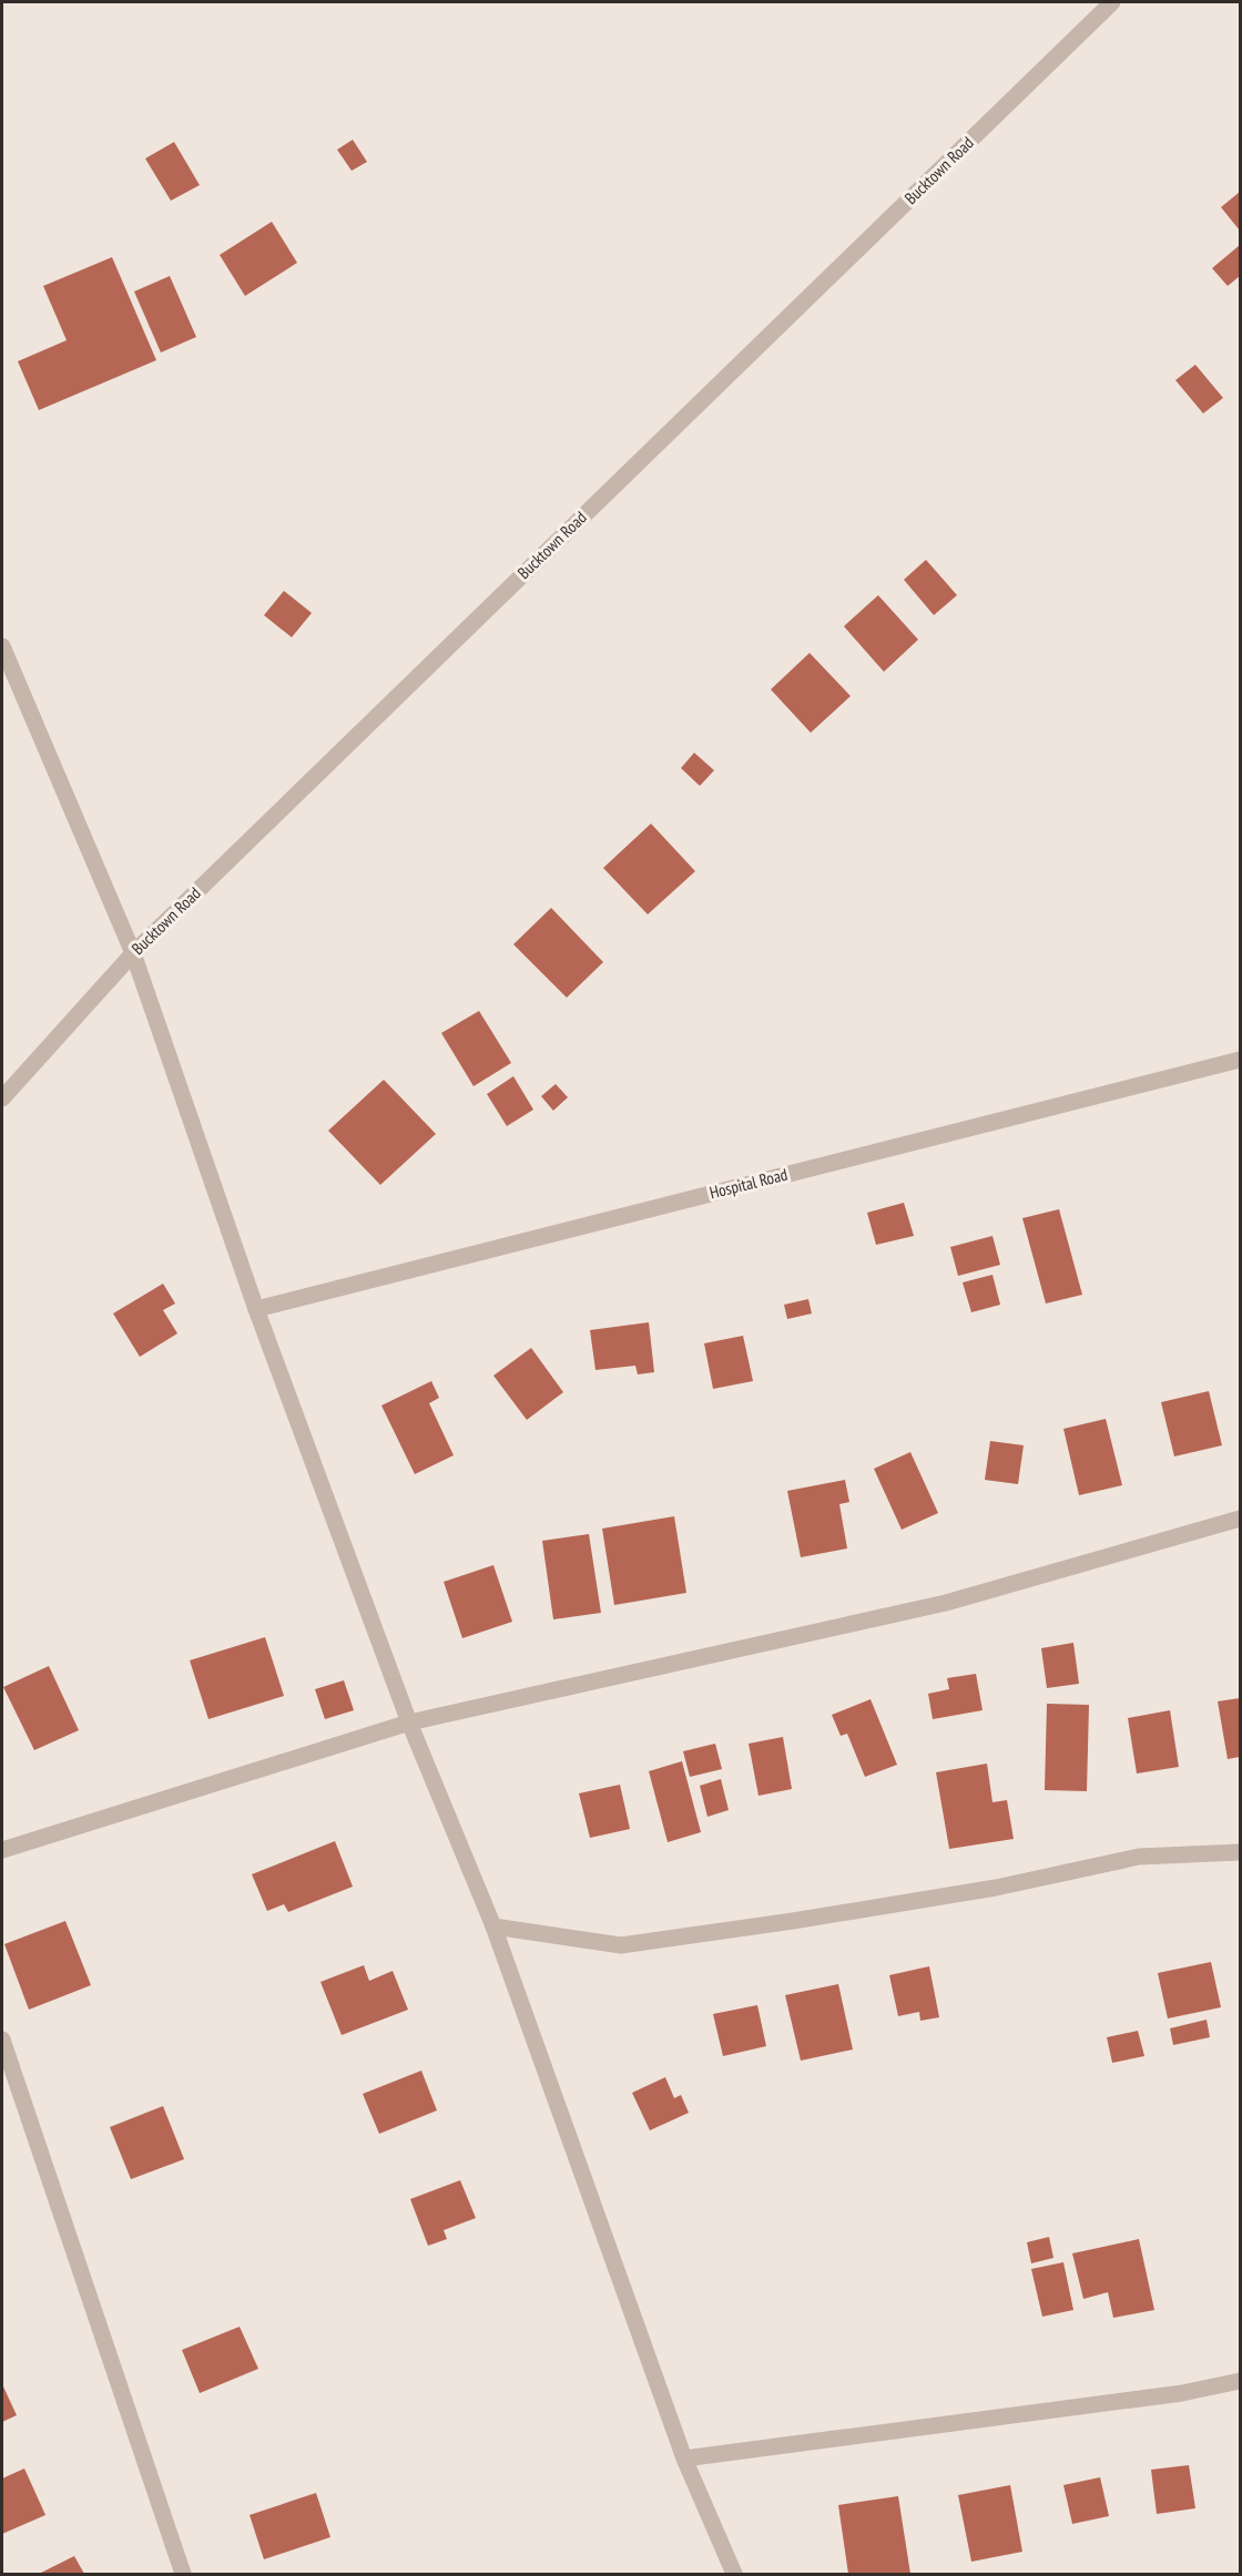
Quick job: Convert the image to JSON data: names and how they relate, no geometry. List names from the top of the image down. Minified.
{"streets":{"street":["Bucktown Road","Hospital Road"]}}
